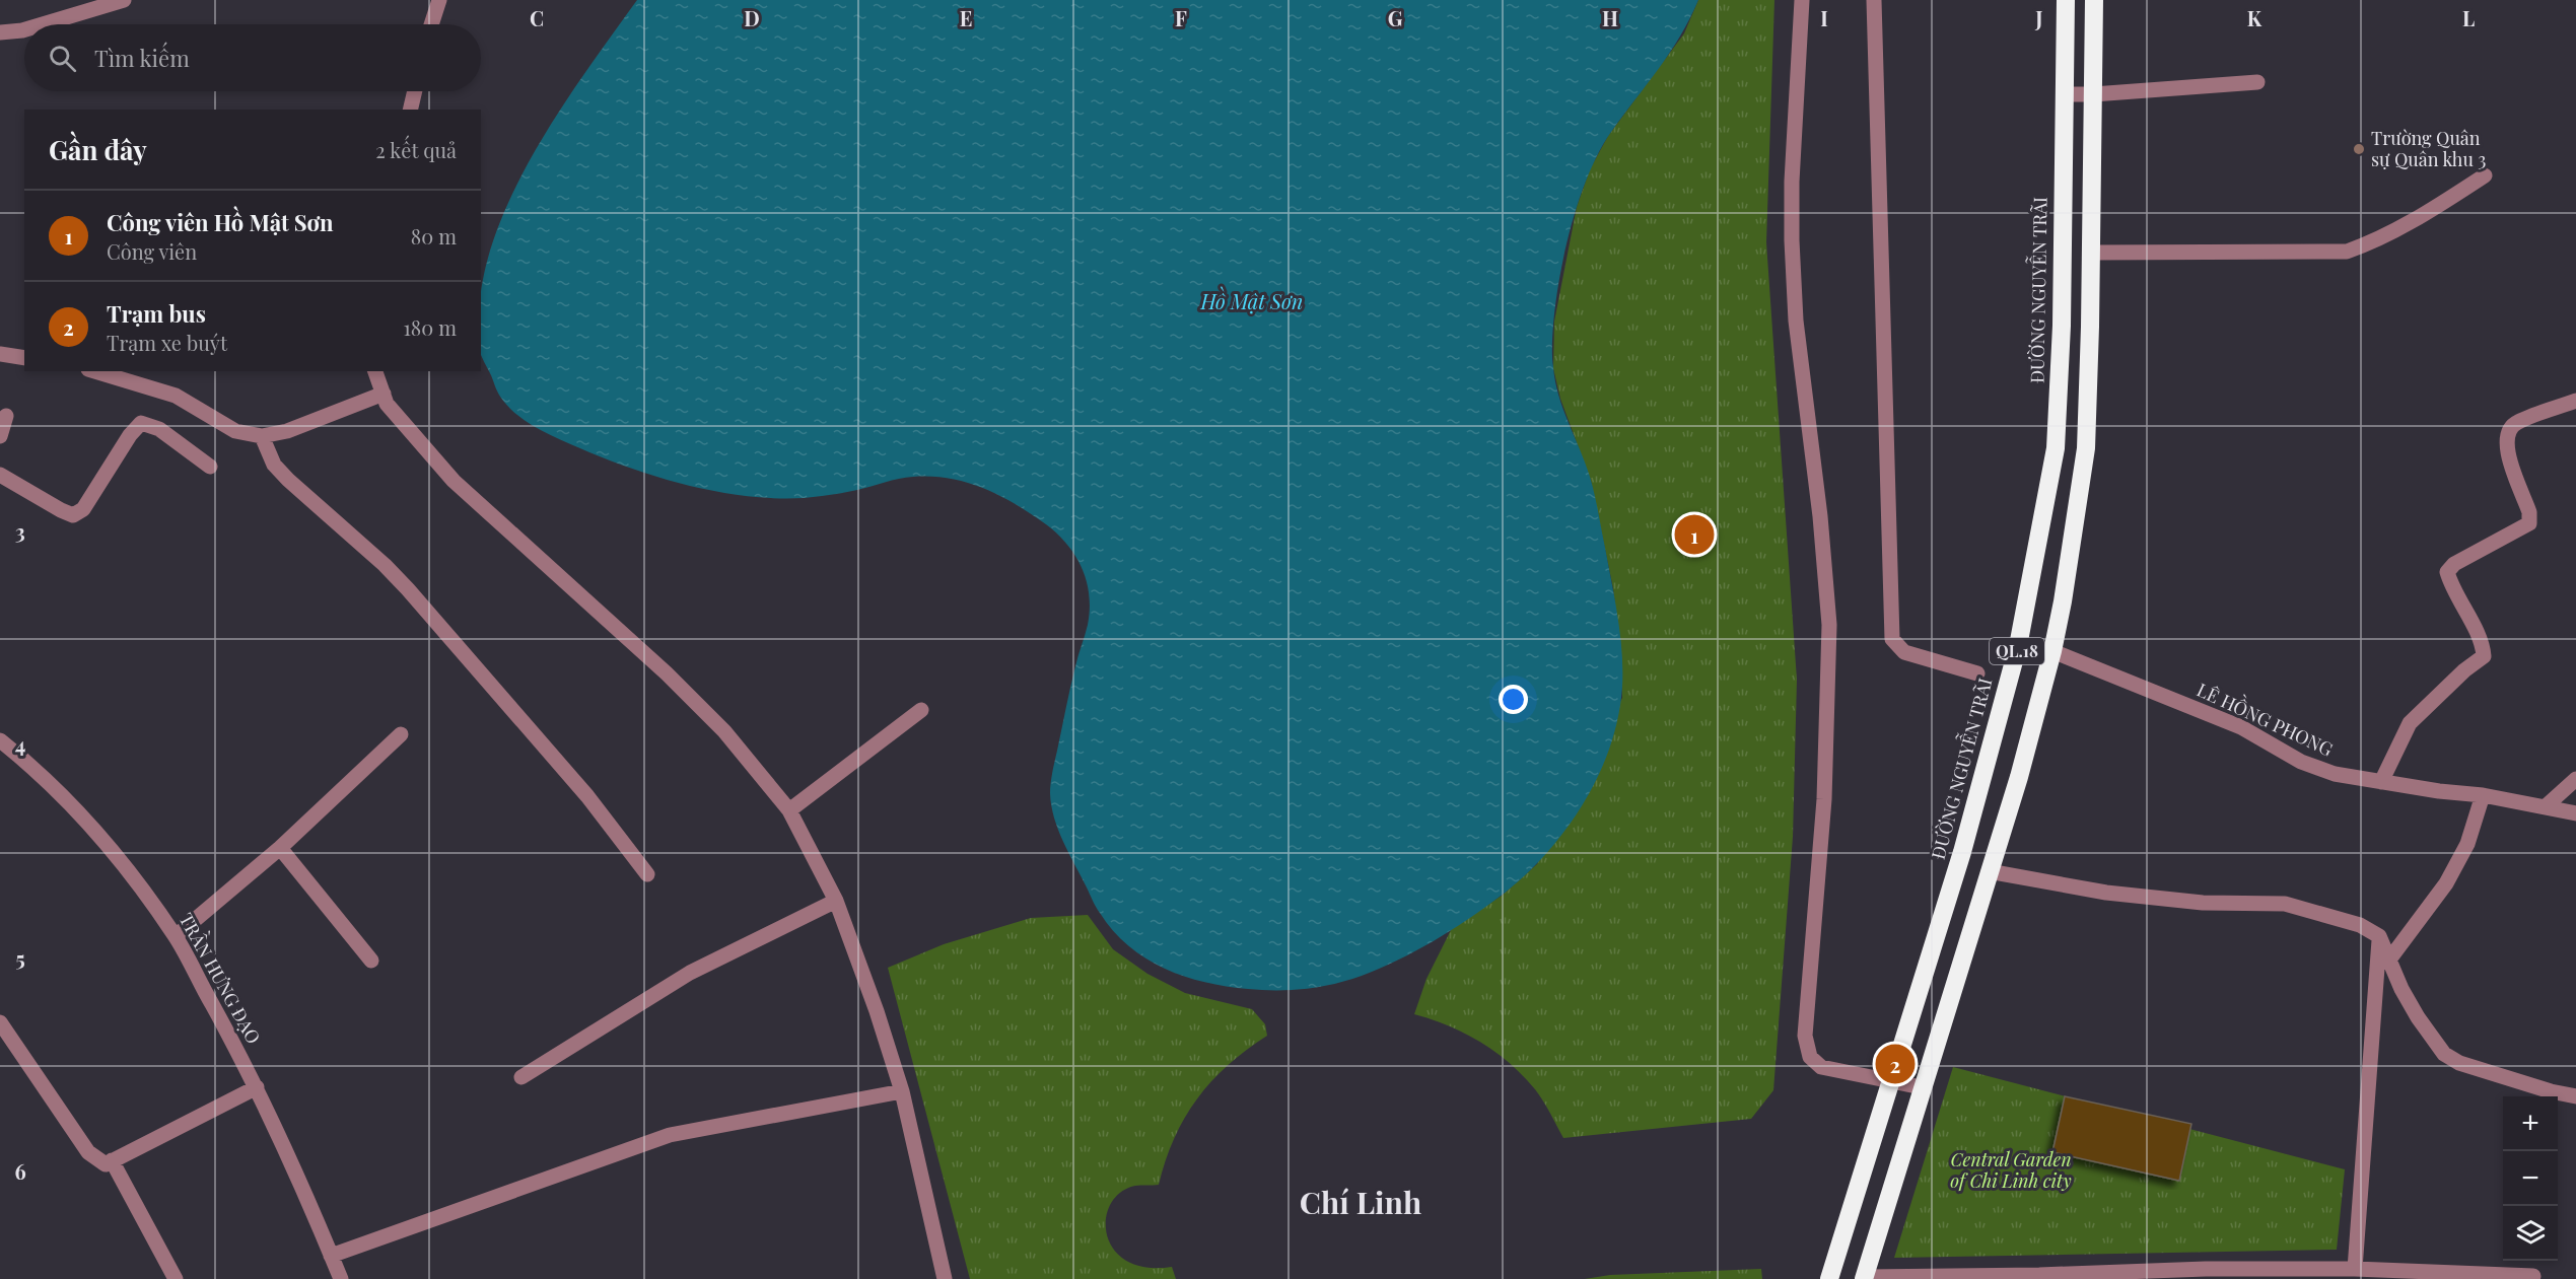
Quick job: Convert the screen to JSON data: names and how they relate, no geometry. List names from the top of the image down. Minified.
{"streets":{"highway":["ĐƯỜNG NGUYỄN TRÃI","QL.18"],"street":["LÊ HỒNG PHONG","TRẦN HƯNG ĐẠO"]},"crossings":[["ĐƯỜNG NGUYỄN TRÃI","LÊ HỒNG PHONG"],["QL.18","LÊ HỒNG PHONG"]],"districts":["Chí Linh"],"water":["Hồ Mật Sơn"],"parks":["Central Garden of Chi Linh city"],"places":["Trường Quân sự Quân khu 3"],"page":{"search":"Tìm kiếm","heading":["Gần đây","2 kết quả"],"list":[{"mark":"1","name":"Công viên Hồ Mật Sơn","note":"Công viên","value":"80 m"},{"mark":"2","name":"Trạm bus","note":"Trạm xe buýt","value":"180 m"}],"pins":["1","2"],"map_buttons":["+","−"]},"grid":{"columns":["C","D","E","F","G","H","I","J","K","L"],"rows":["3","4","5","6"]}}
